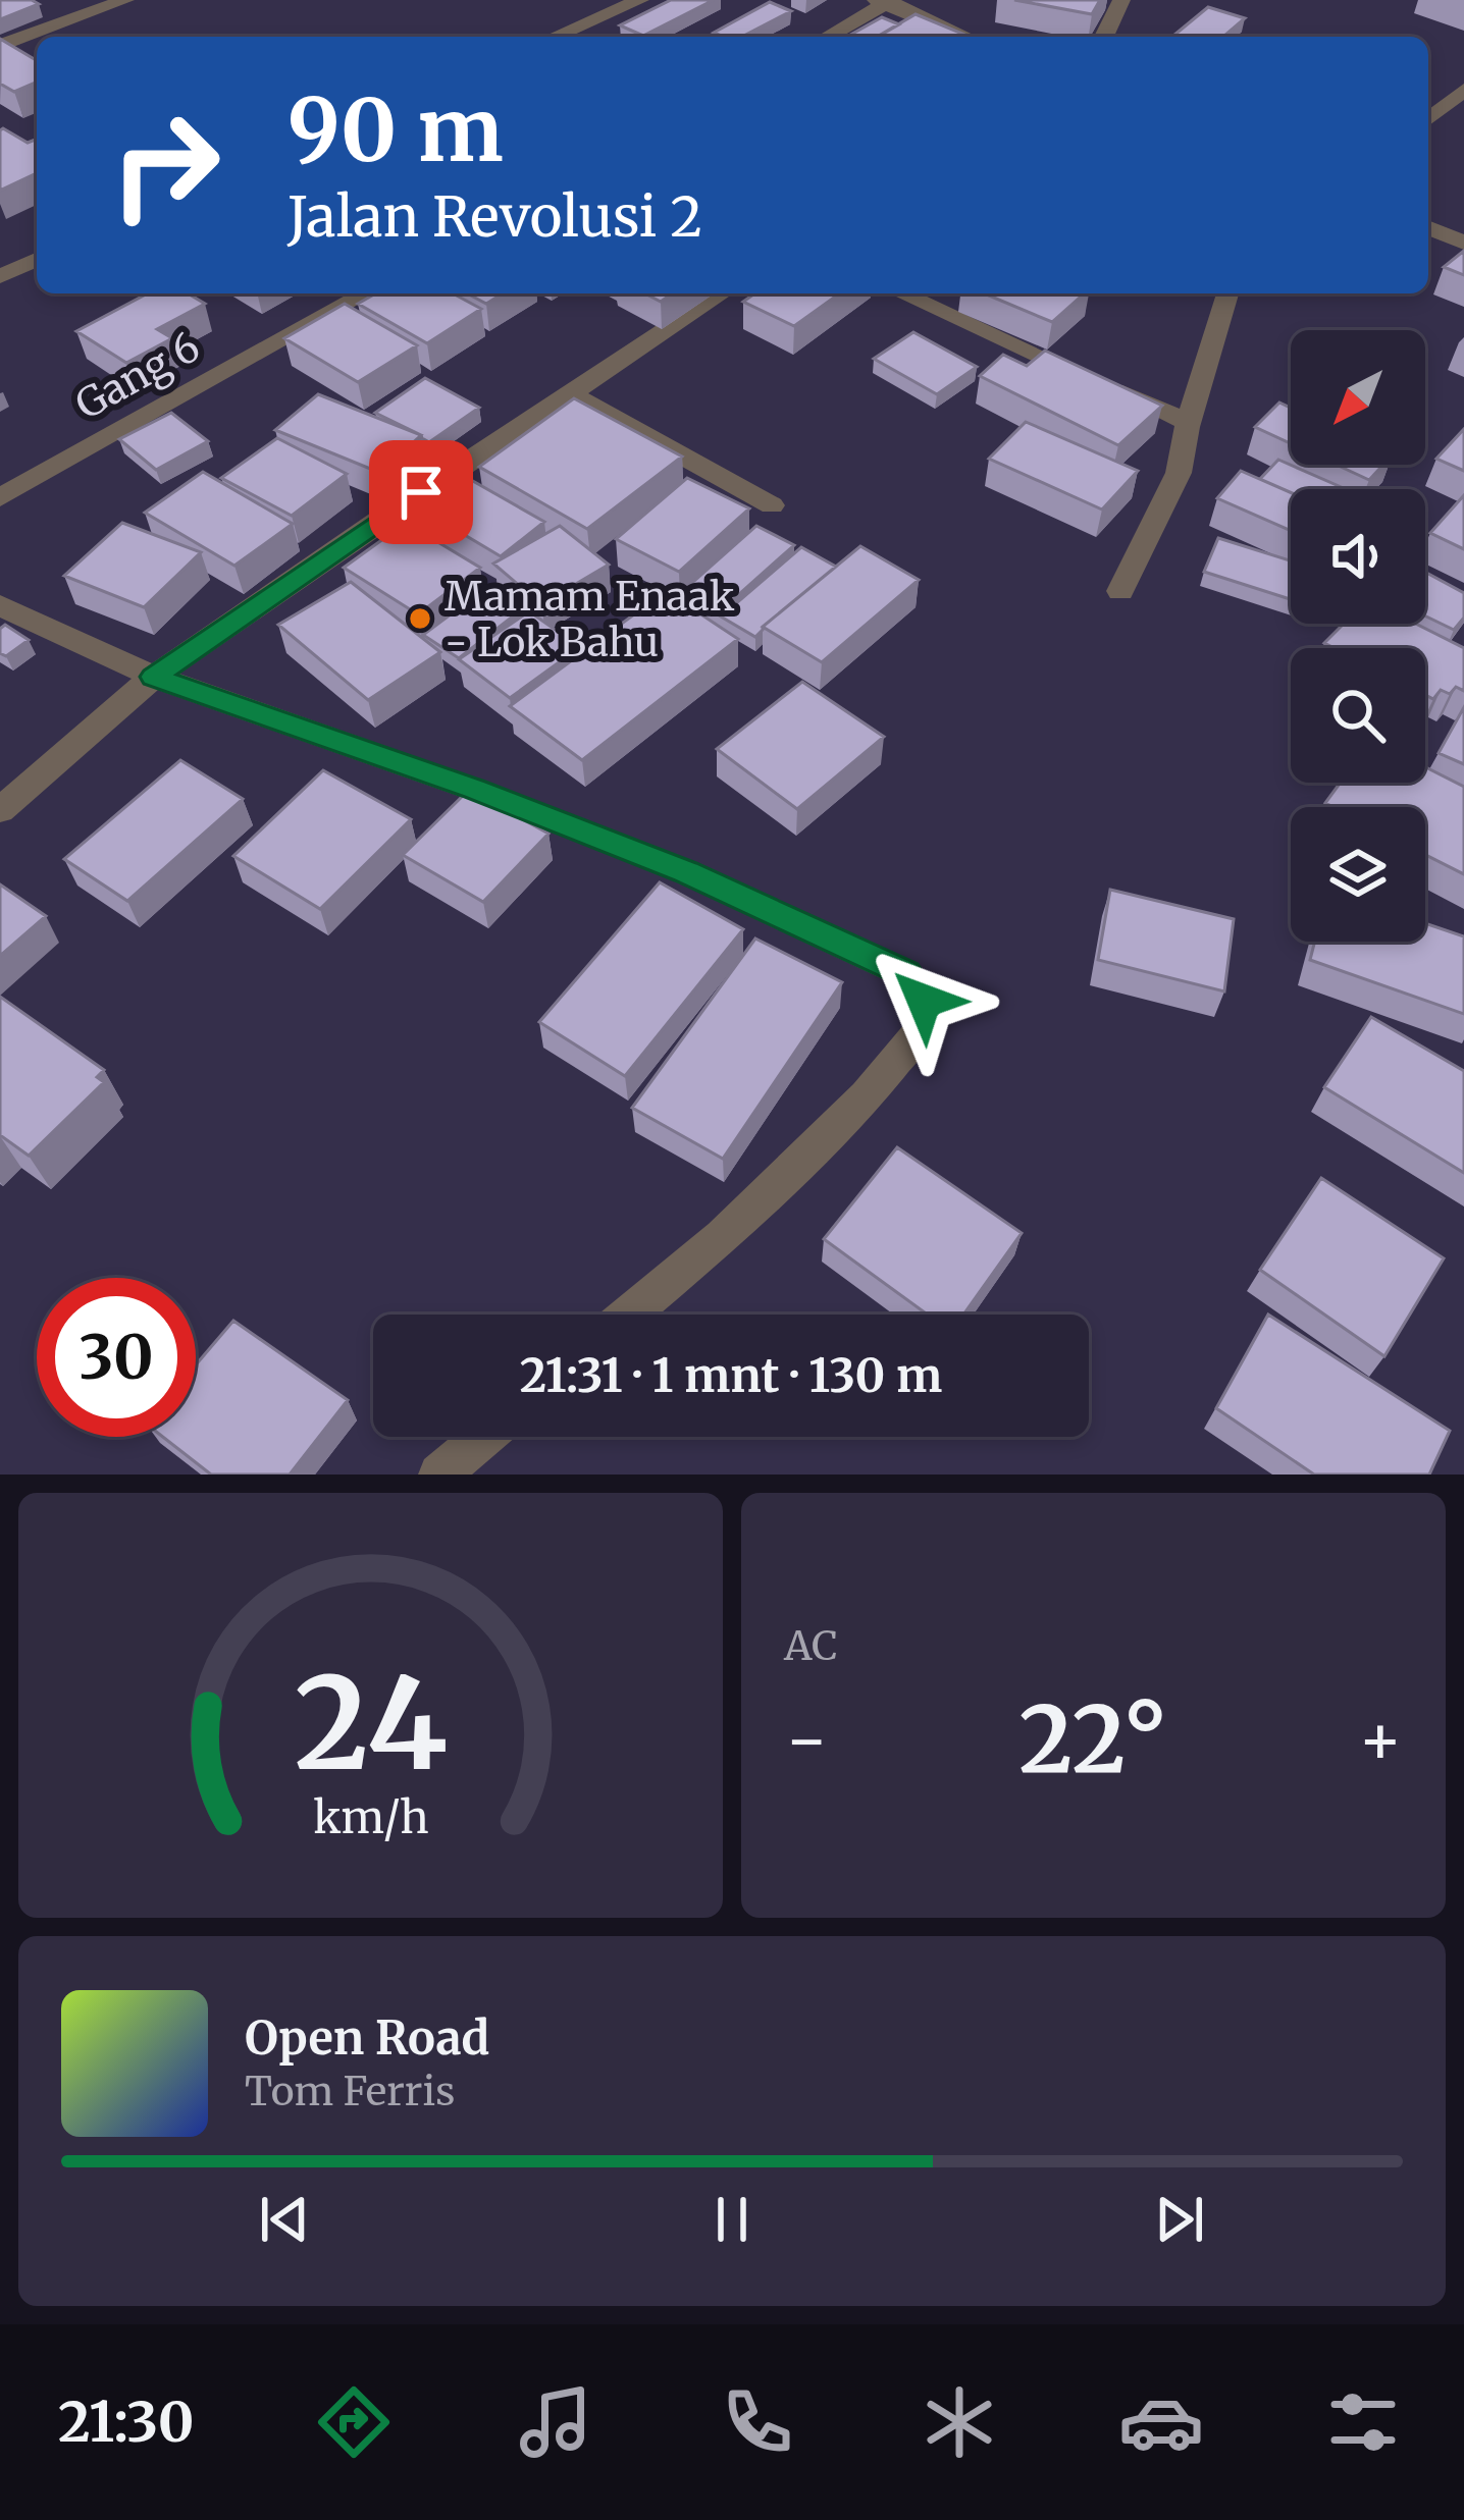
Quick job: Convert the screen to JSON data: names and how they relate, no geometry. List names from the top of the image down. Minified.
{"streets":{"street":["Gang 6"]},"places":["Mamam Enaak - Lok Bahu"],"north":"bottom left","page":{"turn":["90 m","Jalan Revolusi 2"],"limit":"30","trip":"21:31 · 1 mnt · 130 m","tile":"AC","heat":["−","22°","+"],"song":["Open Road","Tom Ferris"],"tabs":"21:30","gauge":["24","km/h"]}}
